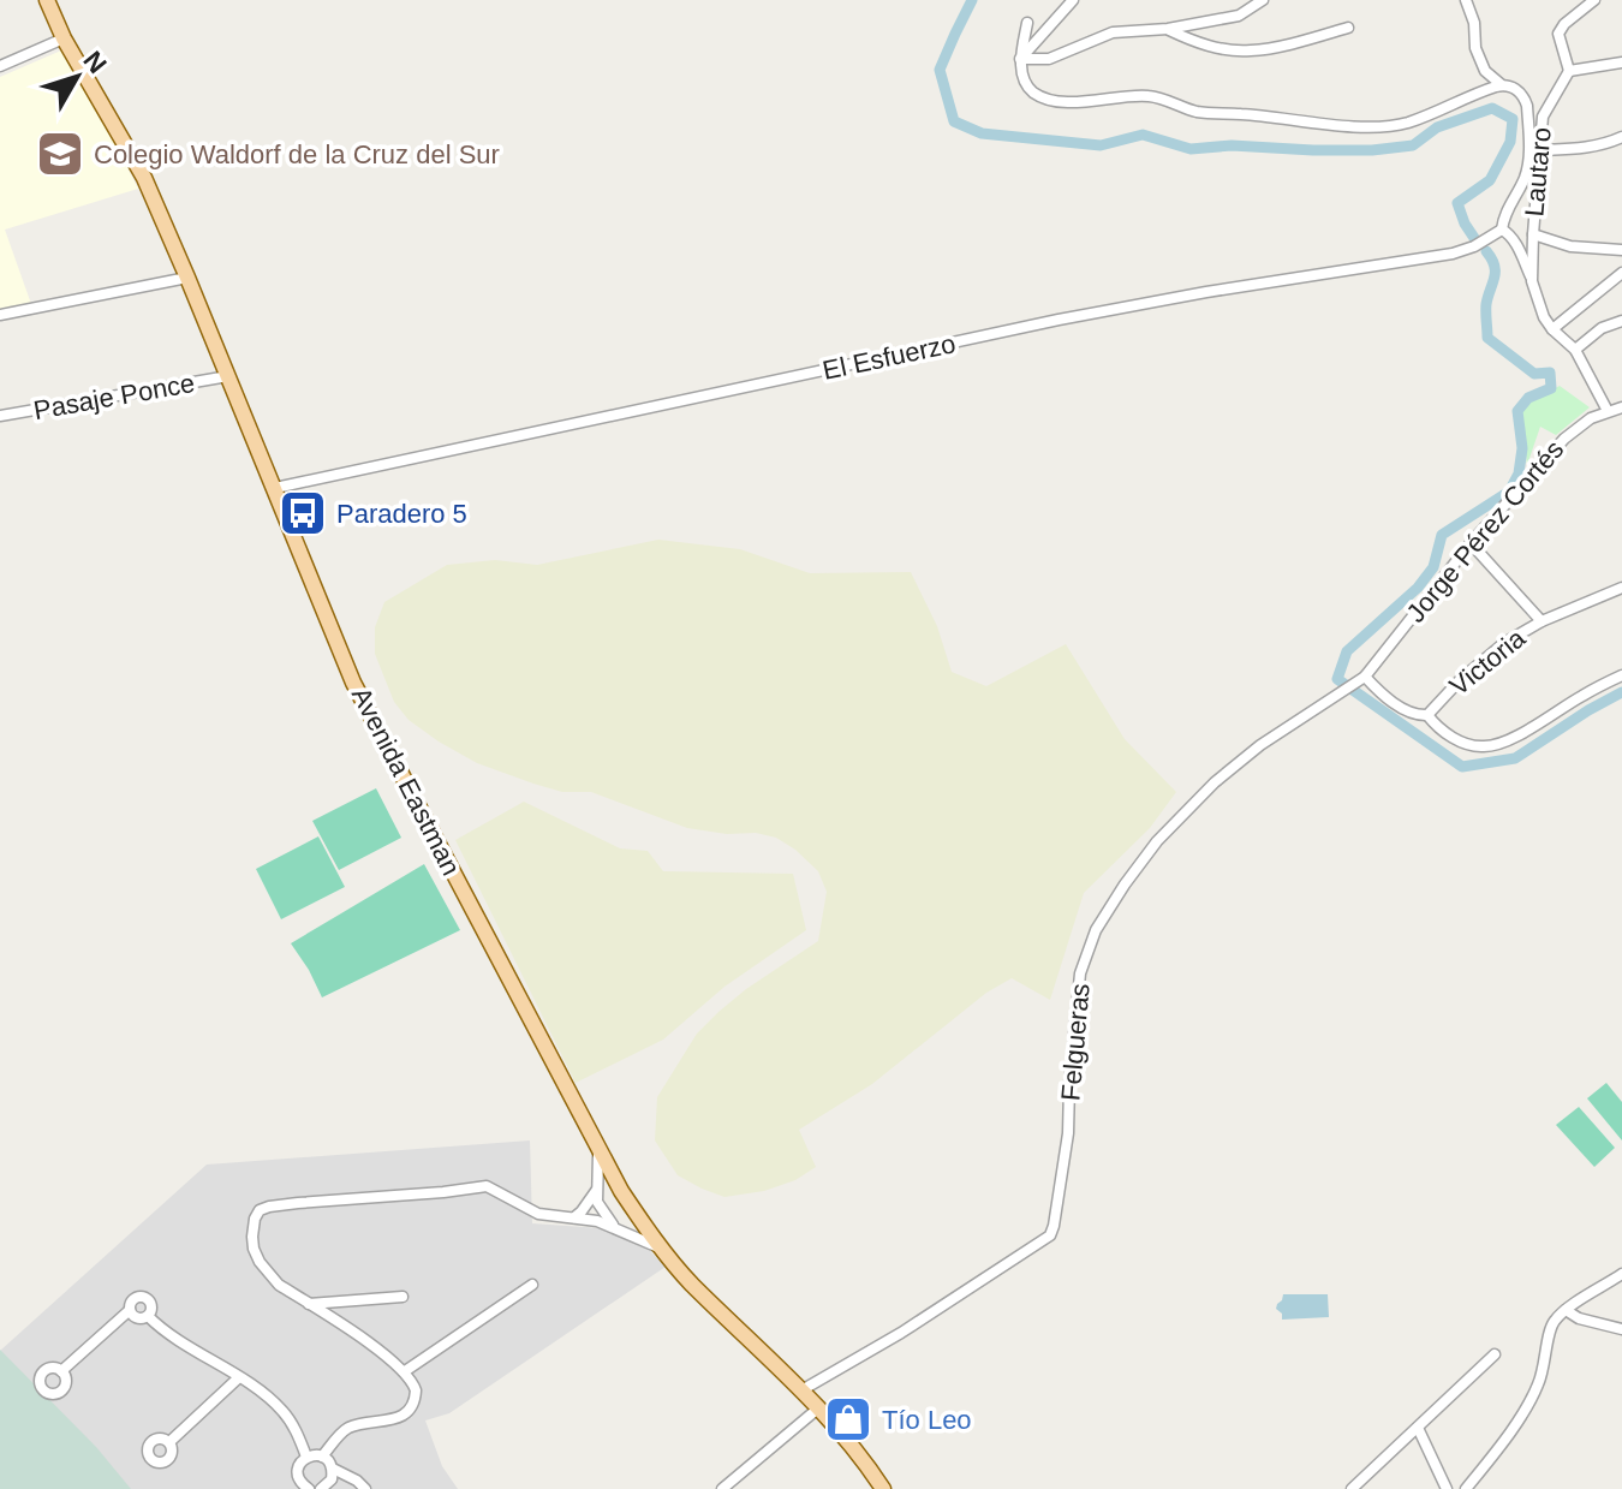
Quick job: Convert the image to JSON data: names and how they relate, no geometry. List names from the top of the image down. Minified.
{"streets":{"main road":["Avenida Eastman"],"street":["Lautaro","El Esfuerzo","Pasaje Ponce","Jorge Pérez Cortés","Victoria","Felgueras"]},"crossings":[["Lautaro","El Esfuerzo"],["Lautaro","Jorge Pérez Cortés"],["El Esfuerzo","Avenida Eastman"],["Pasaje Ponce","Avenida Eastman"],["Jorge Pérez Cortés","Victoria"],["Jorge Pérez Cortés","Felgueras"],["Victoria","Felgueras"],["Avenida Eastman","Felgueras"]],"places":{"school or university":["Colegio Waldorf de la Cruz del Sur"],"bus stop":["Paradero 5"],"shop":["Tío Leo"]},"north":"top right"}
